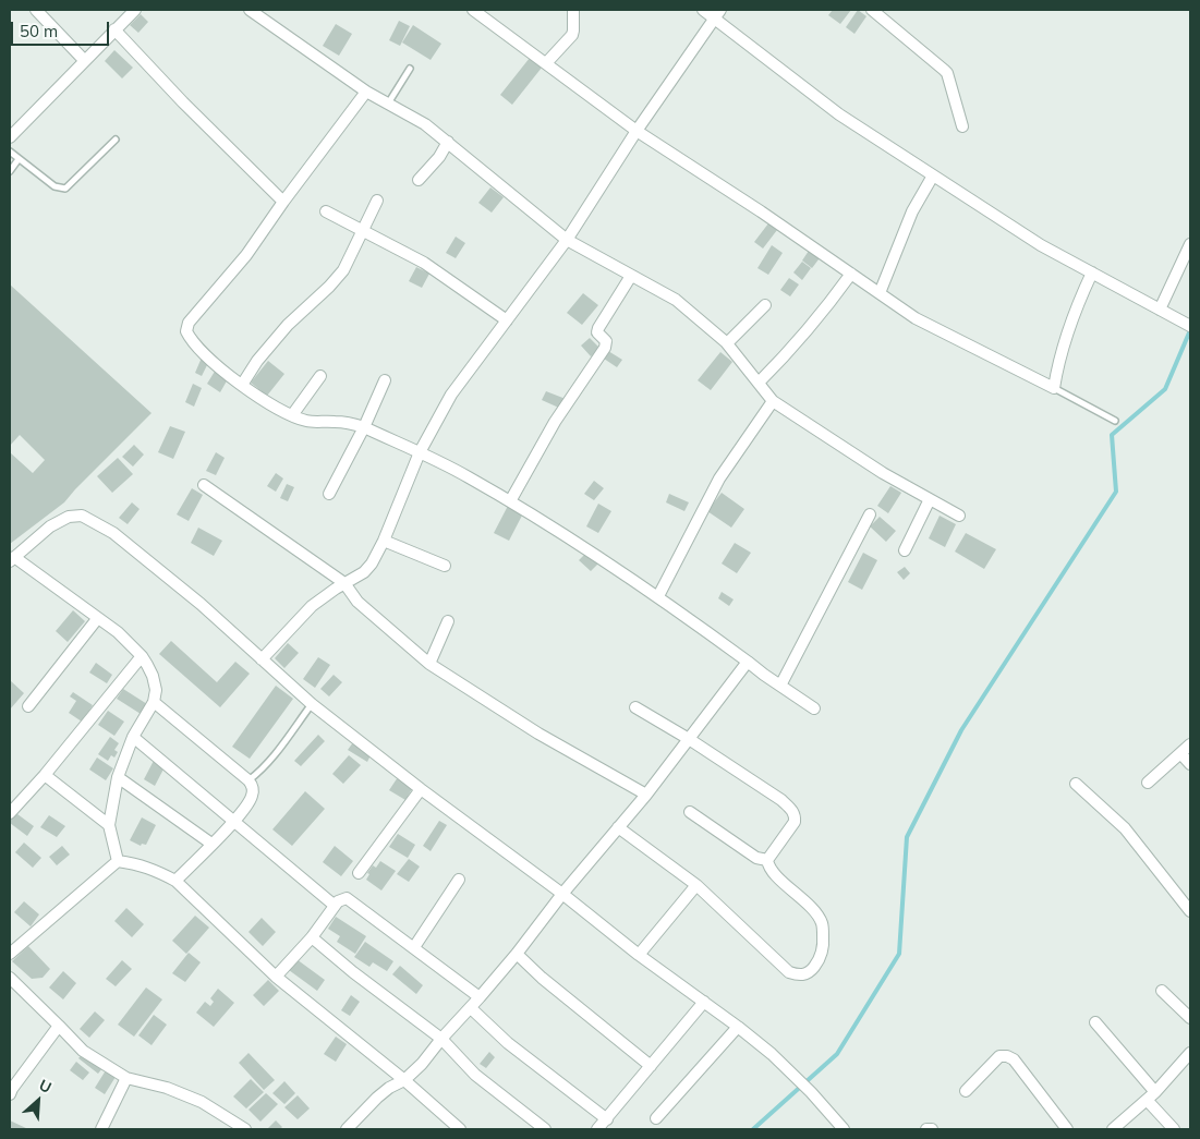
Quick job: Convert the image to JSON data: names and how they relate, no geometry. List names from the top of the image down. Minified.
{"scale_bar":"50 m","north":"top right"}
